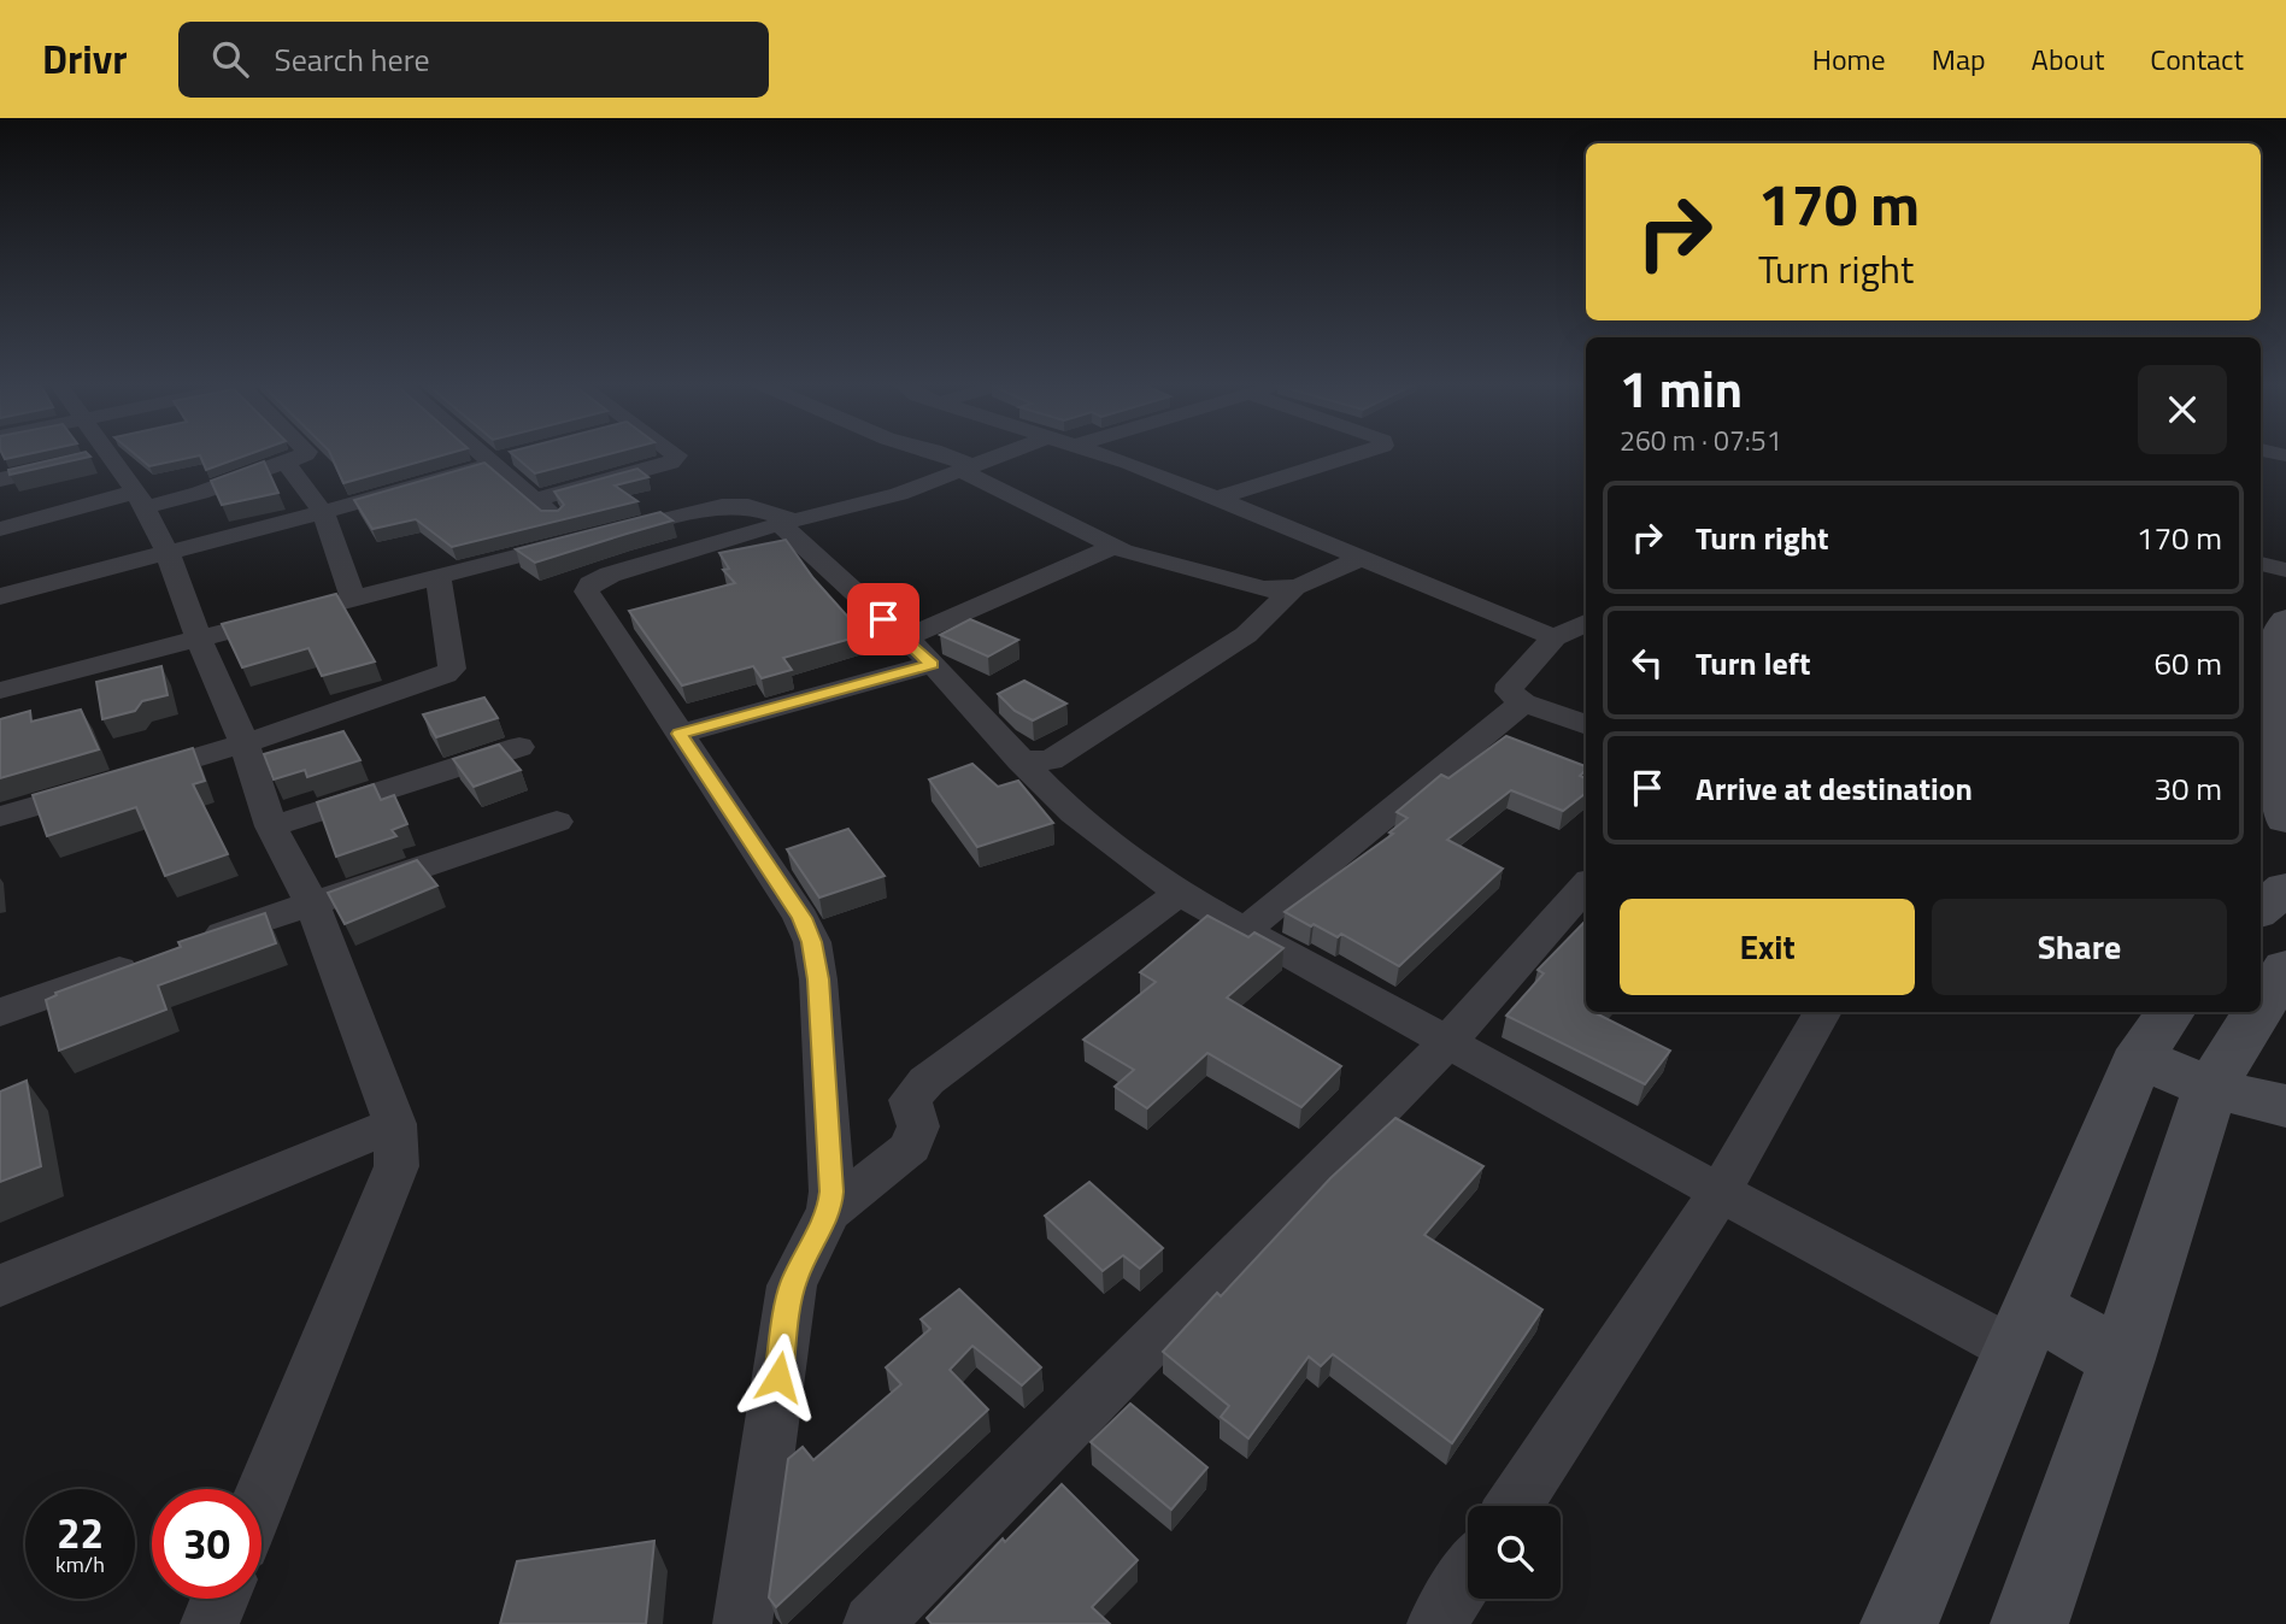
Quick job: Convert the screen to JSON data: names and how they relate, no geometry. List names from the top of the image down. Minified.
{"page":{"header":"Drivr","search":"Search here","nav":["Home","Map","About","Contact"],"turn":["170 m","Turn right"],"heading":["1 min","260 m · 07:51"],"list":[{"name":"Turn right","value":"170 m"},{"name":"Turn left","value":"60 m"},{"name":"Arrive at destination","value":"30 m"}],"buttons":["Exit","Share"],"speed":"22 km/h","limit":"30"}}
